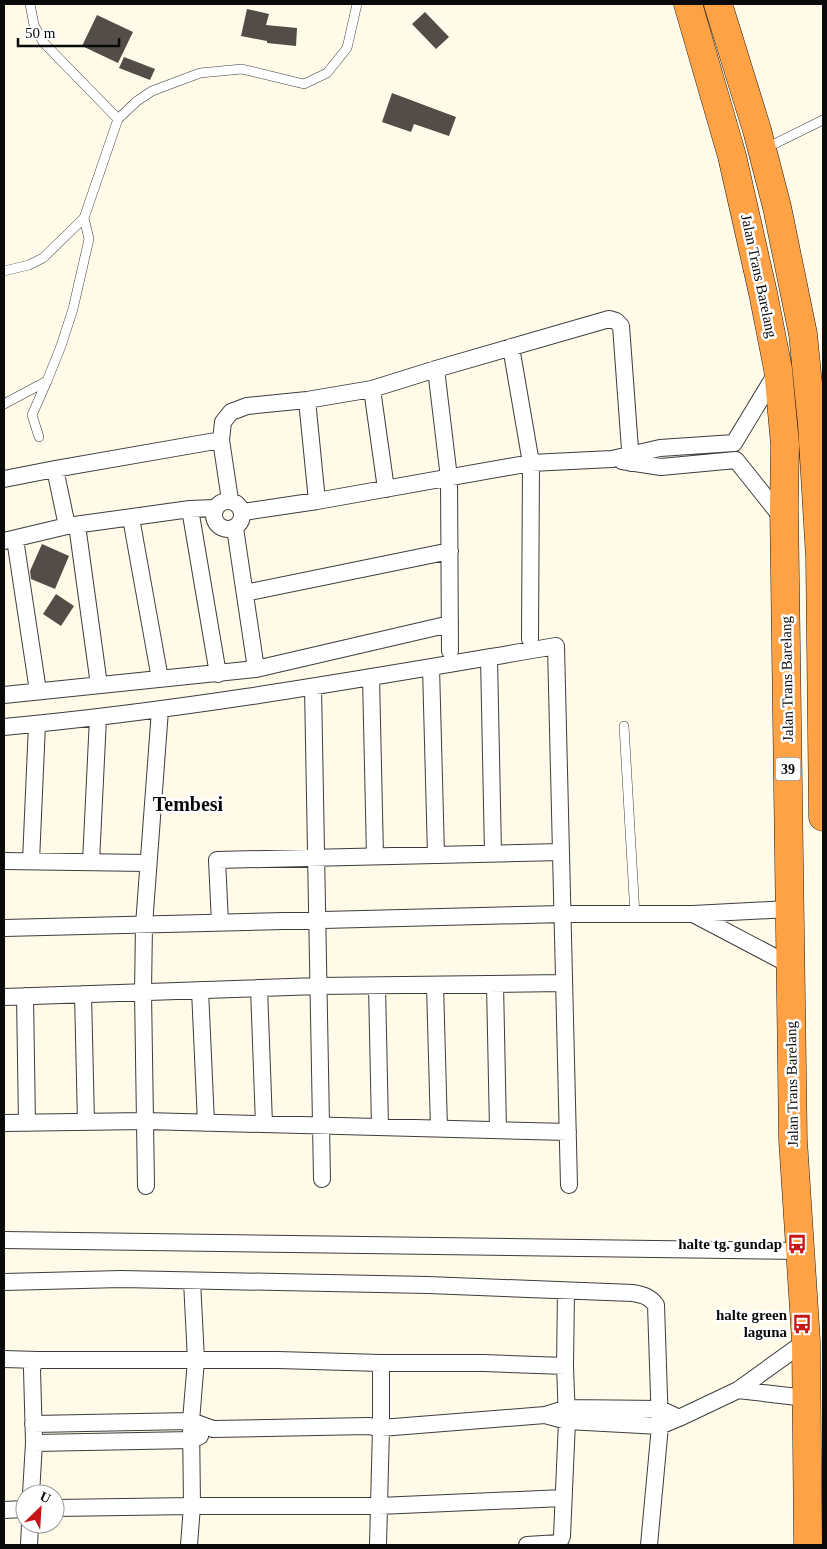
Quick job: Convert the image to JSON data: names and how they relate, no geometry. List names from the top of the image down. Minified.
{"streets":{"highway":["Jalan Trans Barelang","39"]},"districts":["Tembesi"],"places":{"bus stop":["halte tg. gundap","halte green laguna"]},"scale_bar":"50 m","north":"top right"}
